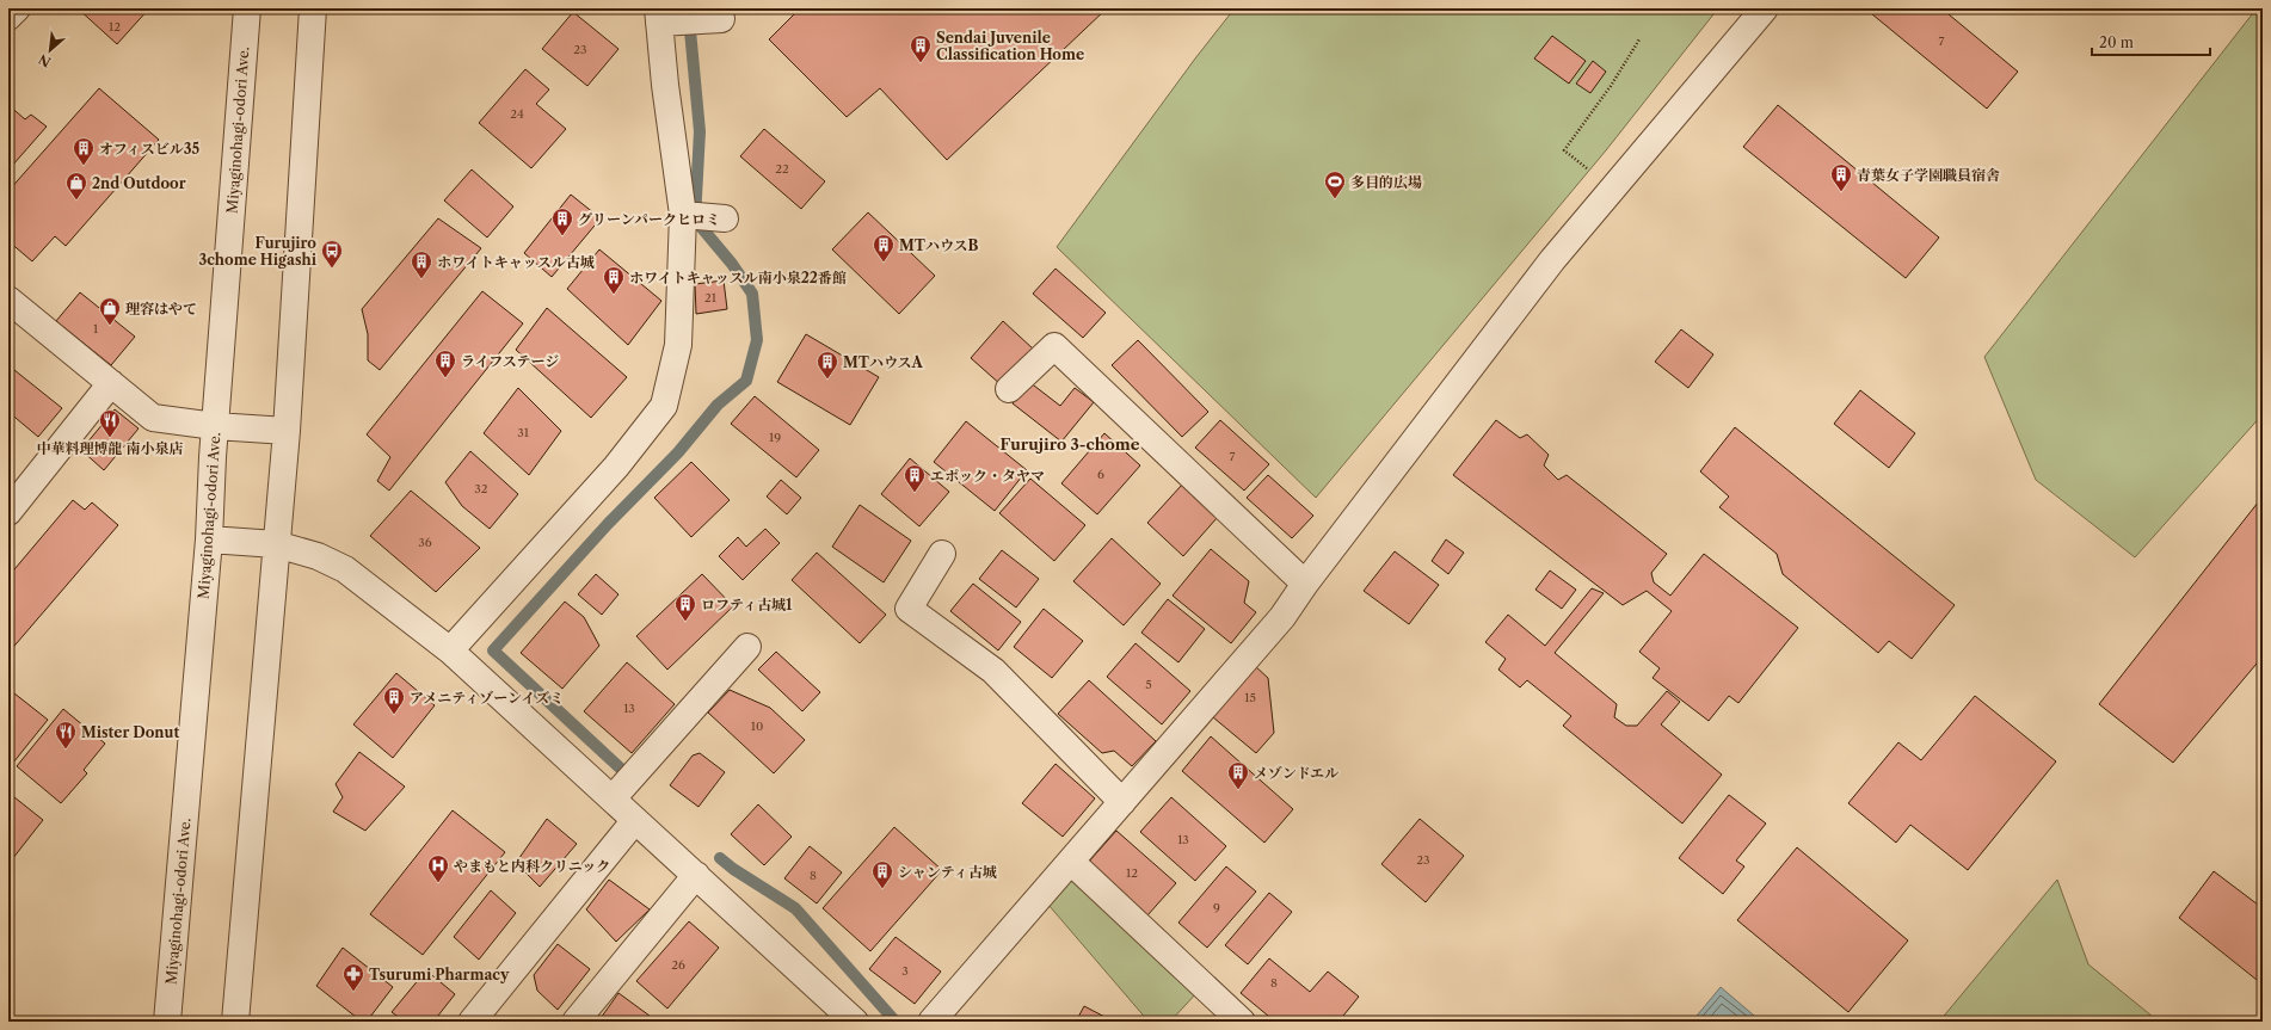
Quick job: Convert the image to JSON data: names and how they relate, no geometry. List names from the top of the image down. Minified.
{"streets":{"street":["Miyaginohagi-odori Ave."]},"districts":["Furujiro 3-chome"],"places":{"building":["Sendai Juvenile Classification Home","オフィスビル35","青葉女子学園職員宿舎","グリーンパークヒロミ","MTハウスB","ホワイトキャッスル古城","ホワイトキャッスル南小泉22番館","ライフステージ","MTハウスA","エポック・タヤマ","ロフティ古城1","アメニティゾーンイズミ","メゾンドエル","シャンティ古城"],"sports":["多目的広場"],"shop":["2nd Outdoor","理容はやて"],"bus stop":["Furujiro 3chome Higashi"],"restaurant":["中華料理博龍 南小泉店","Mister Donut"],"hospital":["やまもと内科クリニック"],"pharmacy":["Tsurumi Pharmacy"]},"house_numbers":["12","7","23","24","22","21","1","31","19","7","6","32","36","5","15","13","10","13","23","12","8","9","26","3","8"],"scale_bar":"20 m","north":"bottom left"}
